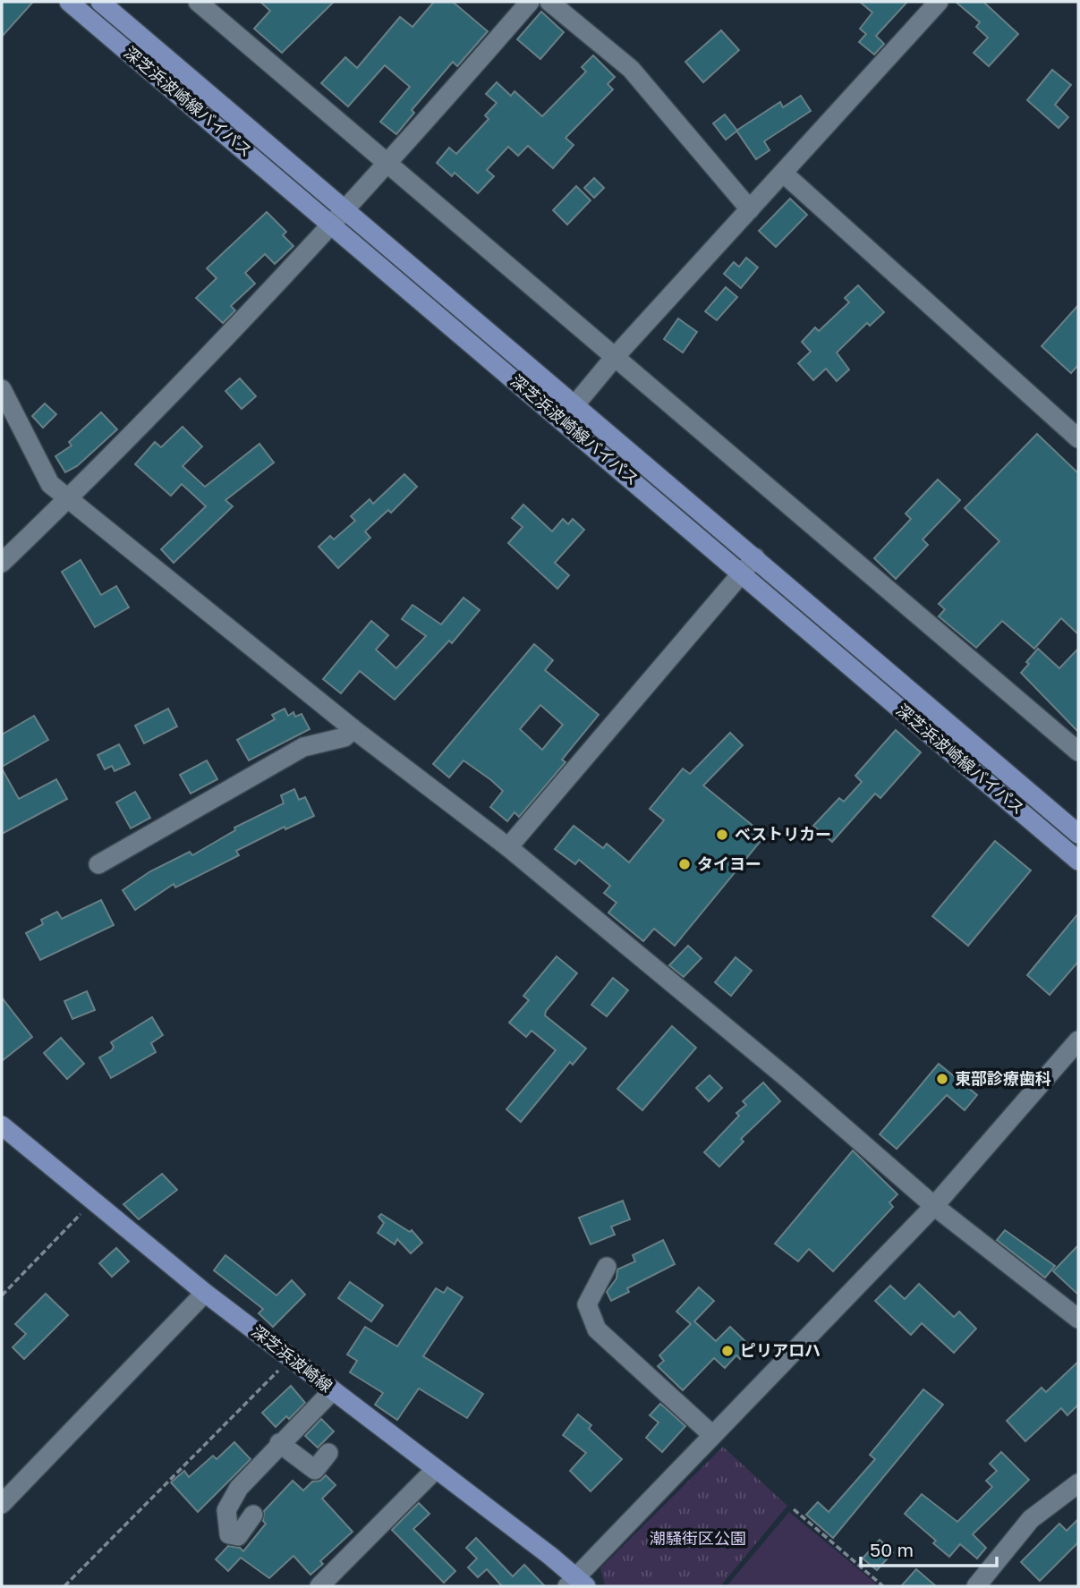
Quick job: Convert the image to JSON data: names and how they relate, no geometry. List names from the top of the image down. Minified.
{"streets":{"main road":["深芝浜波崎線バイパス","深芝浜波崎線"]},"parks":["潮騒街区公園"],"places":["ベストリカー","タイヨー","東部診療歯科","ピリアロハ"],"scale_bar":"50 m"}
